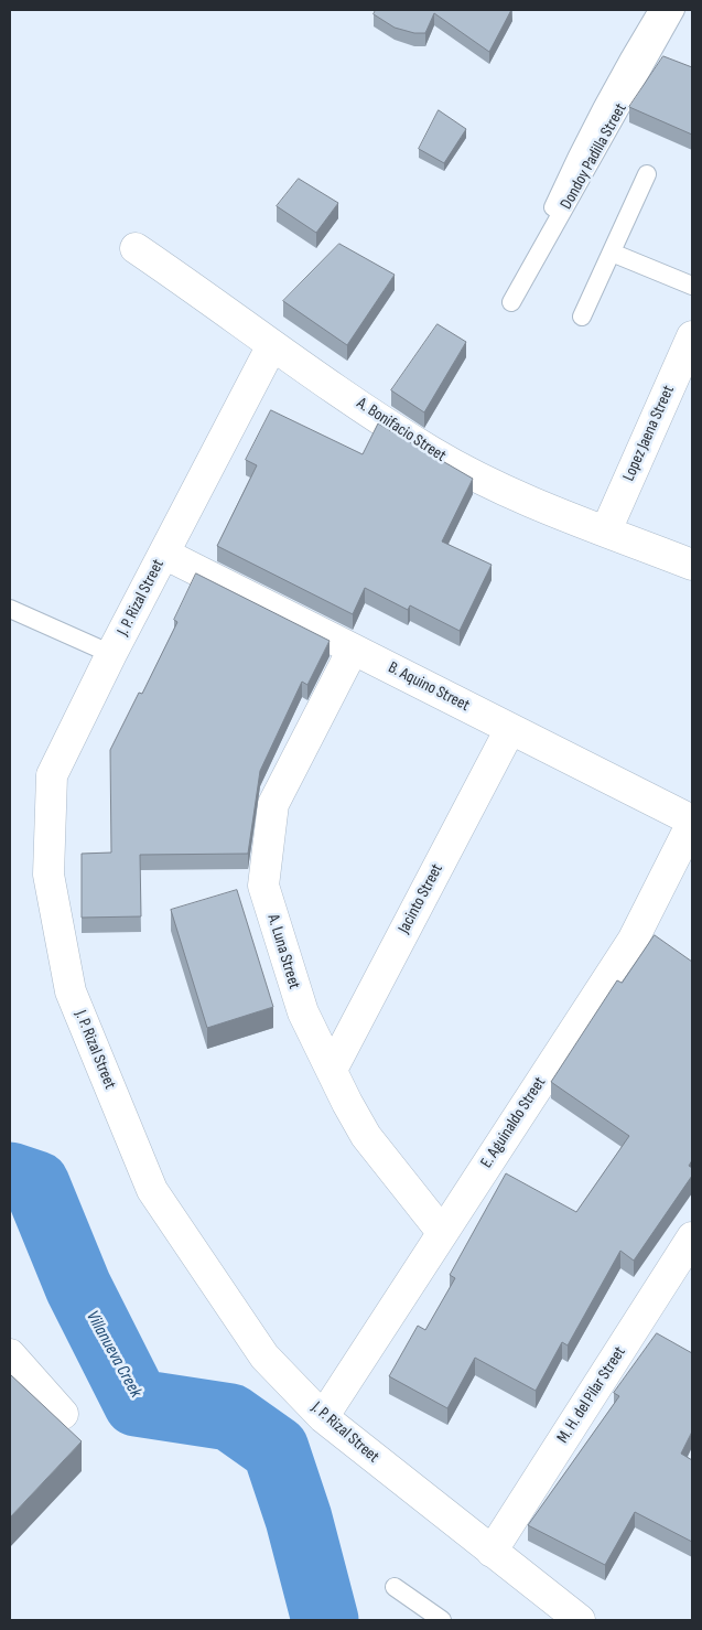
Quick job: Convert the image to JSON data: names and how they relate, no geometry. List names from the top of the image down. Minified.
{"streets":{"street":["A. Bonifacio Street","Lopez Jaena Street","J. P. Rizal Street","B. Aquino Street","Jacinto Street","A. Luna Street","E. Aguinaldo Street","M. H. del Pilar Street"],"lane":["Dondoy Padilla Street"]},"crossings":[["A. Bonifacio Street","Lopez Jaena Street"],["A. Bonifacio Street","J. P. Rizal Street"],["J. P. Rizal Street","B. Aquino Street"],["J. P. Rizal Street","E. Aguinaldo Street"],["J. P. Rizal Street","M. H. del Pilar Street"],["B. Aquino Street","Jacinto Street"],["B. Aquino Street","A. Luna Street"],["B. Aquino Street","E. Aguinaldo Street"],["Jacinto Street","A. Luna Street"],["A. Luna Street","E. Aguinaldo Street"]],"water":["Villanueva Creek"]}
